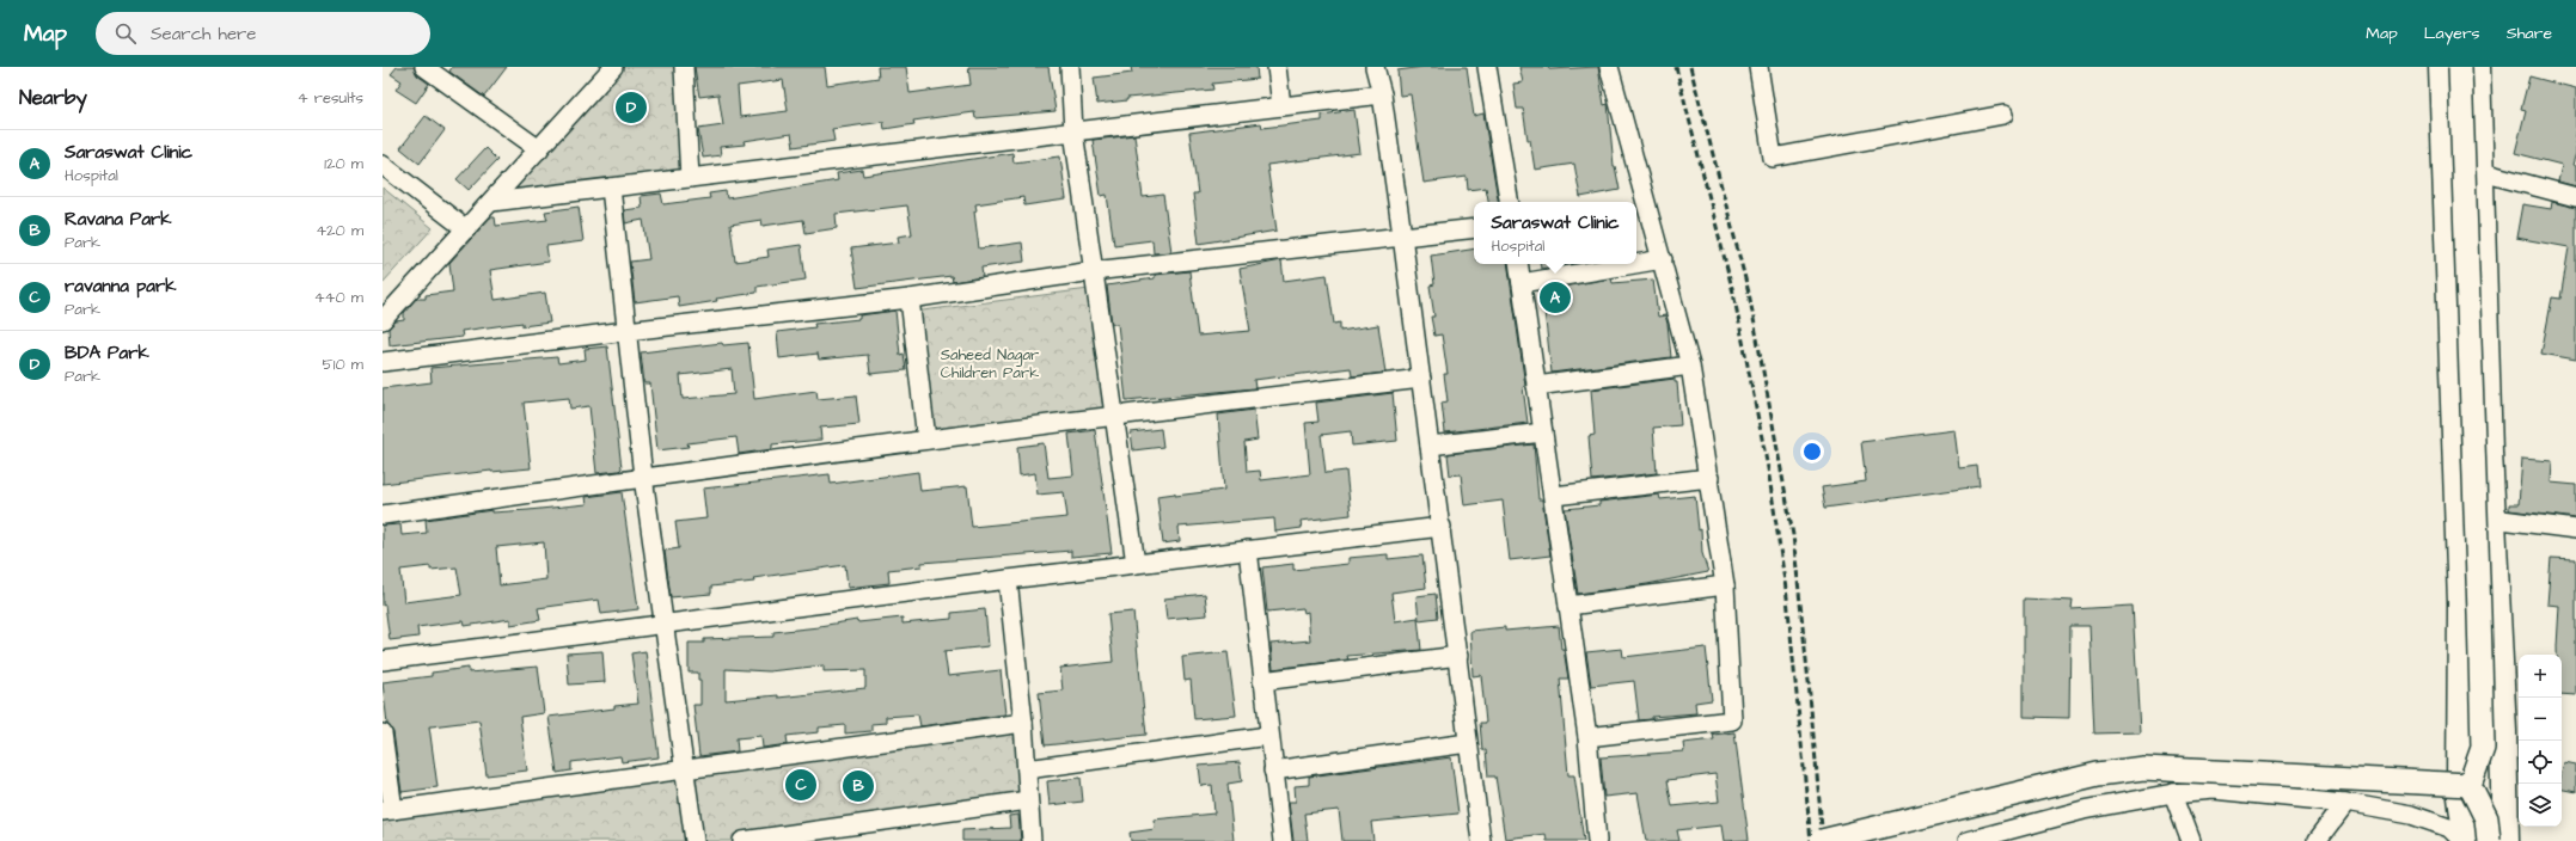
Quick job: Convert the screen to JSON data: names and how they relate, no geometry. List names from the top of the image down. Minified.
{"parks":["Saheed Nagar Children Park"],"page":{"header":"Map","search":"Search here","nav":["Map","Layers","Share"],"heading":["Nearby","4 results"],"pins":["D","A","C","B"],"list":[{"mark":"A","name":"Saraswat Clinic","note":"Hospital","value":"120 m"},{"mark":"B","name":"Ravana Park","note":"Park","value":"420 m"},{"mark":"C","name":"ravanna park","note":"Park","value":"440 m"},{"mark":"D","name":"BDA Park","note":"Park","value":"510 m"}],"popup":["Saraswat Clinic","Hospital"],"map_buttons":["+","−"]}}
